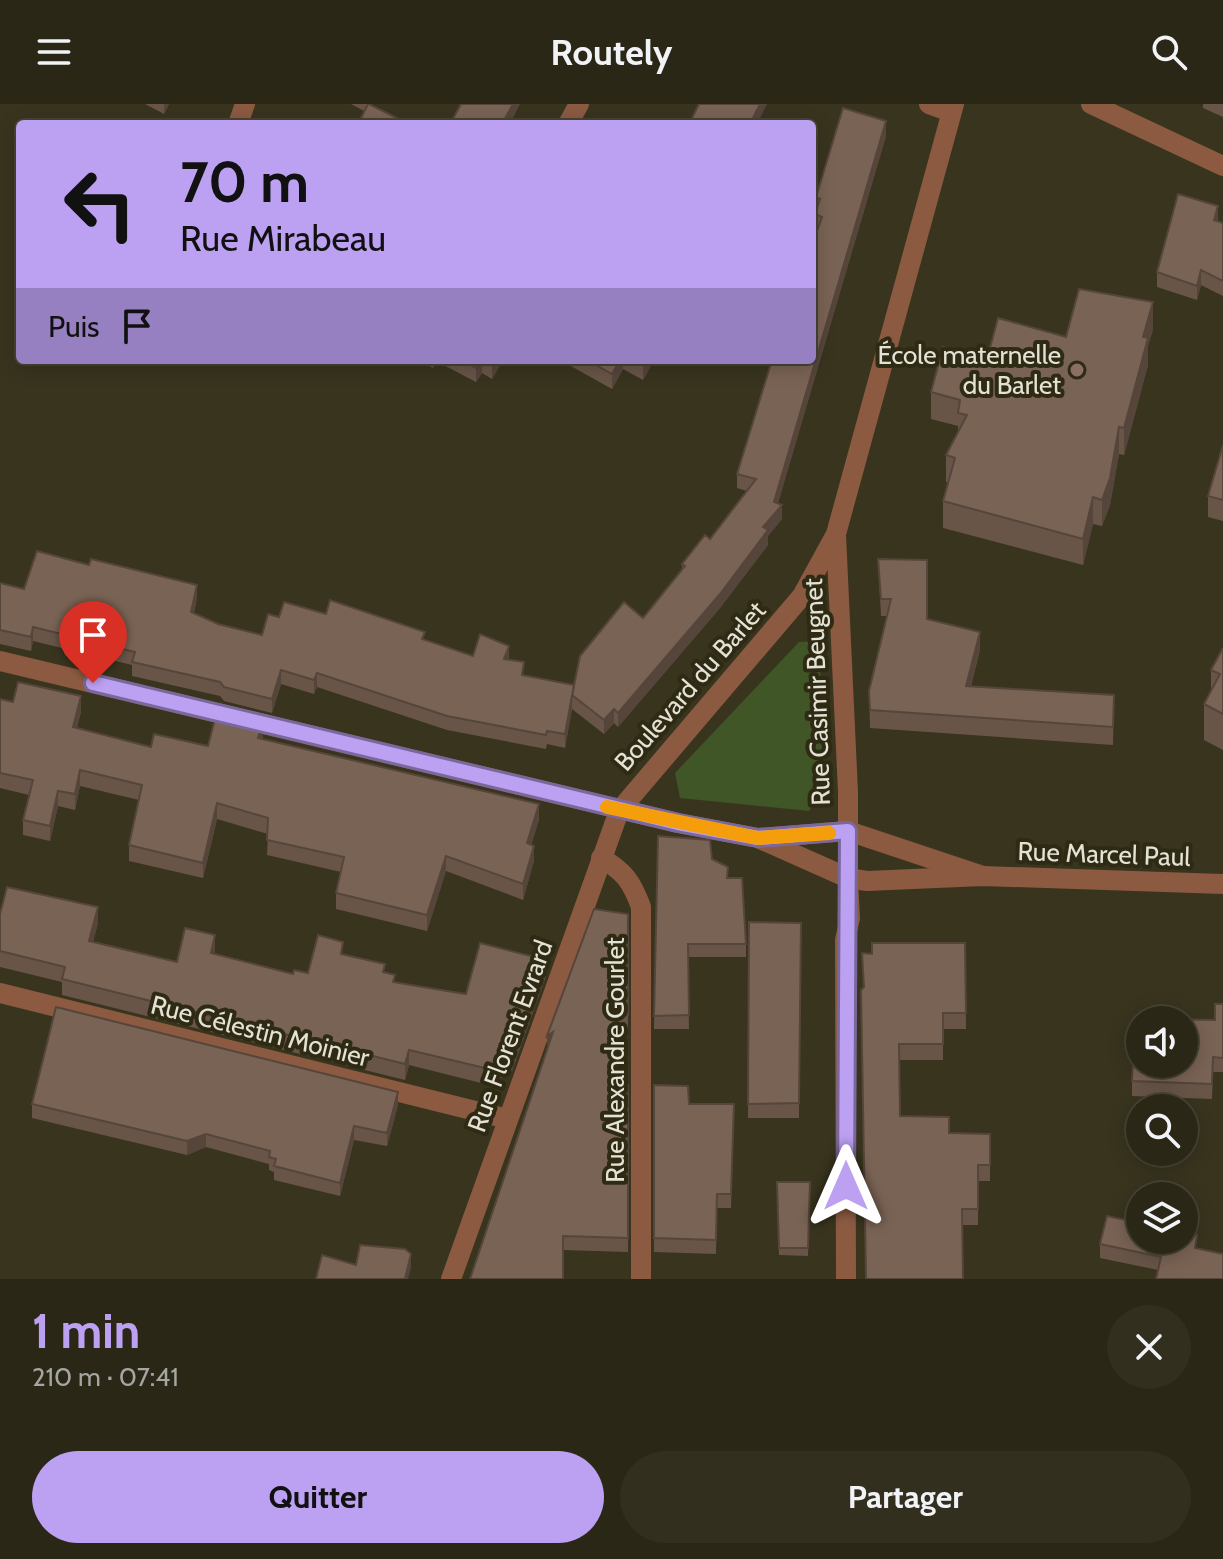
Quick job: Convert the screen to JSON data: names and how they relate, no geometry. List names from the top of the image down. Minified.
{"streets":{"street":["Boulevard du Barlet","Rue Casimir Beugnet","Rue Marcel Paul","Rue Célestin Moinier","Rue Florent Evrard","Rue Alexandre Gourlet"]},"crossings":[["Boulevard du Barlet","Rue Casimir Beugnet"],["Boulevard du Barlet","Rue Florent Evrard"],["Rue Casimir Beugnet","Rue Marcel Paul"],["Rue Célestin Moinier","Rue Florent Evrard"],["Rue Florent Evrard","Rue Alexandre Gourlet"]],"places":["École maternelle du Barlet"],"page":{"header":"Routely","turn":["70 m","Rue Mirabeau"],"then":"Puis","heading":["1 min","210 m · 07:41"],"buttons":["Quitter","Partager"]}}
